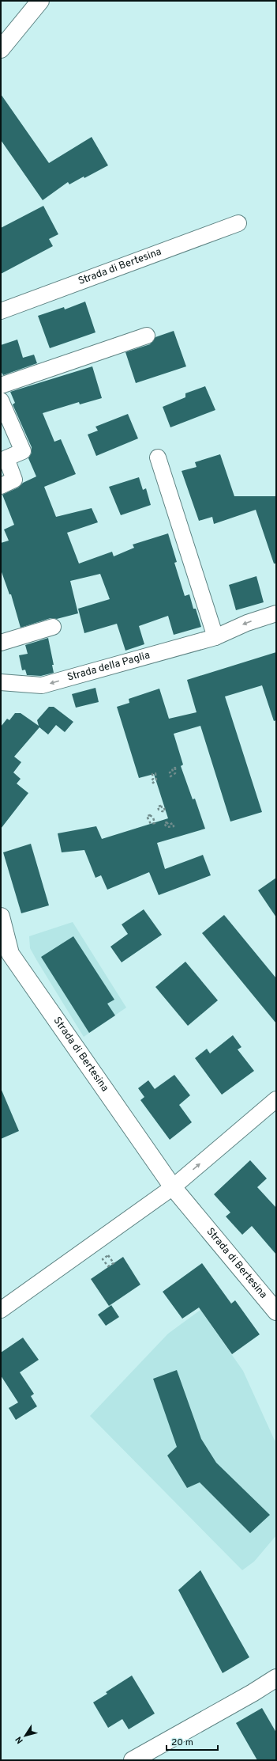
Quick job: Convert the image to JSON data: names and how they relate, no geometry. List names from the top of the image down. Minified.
{"streets":{"street":["Strada di Bertesina","Strada della Paglia"]},"one_way":["Strada della Paglia"],"scale_bar":"20 m","north":"bottom left"}
